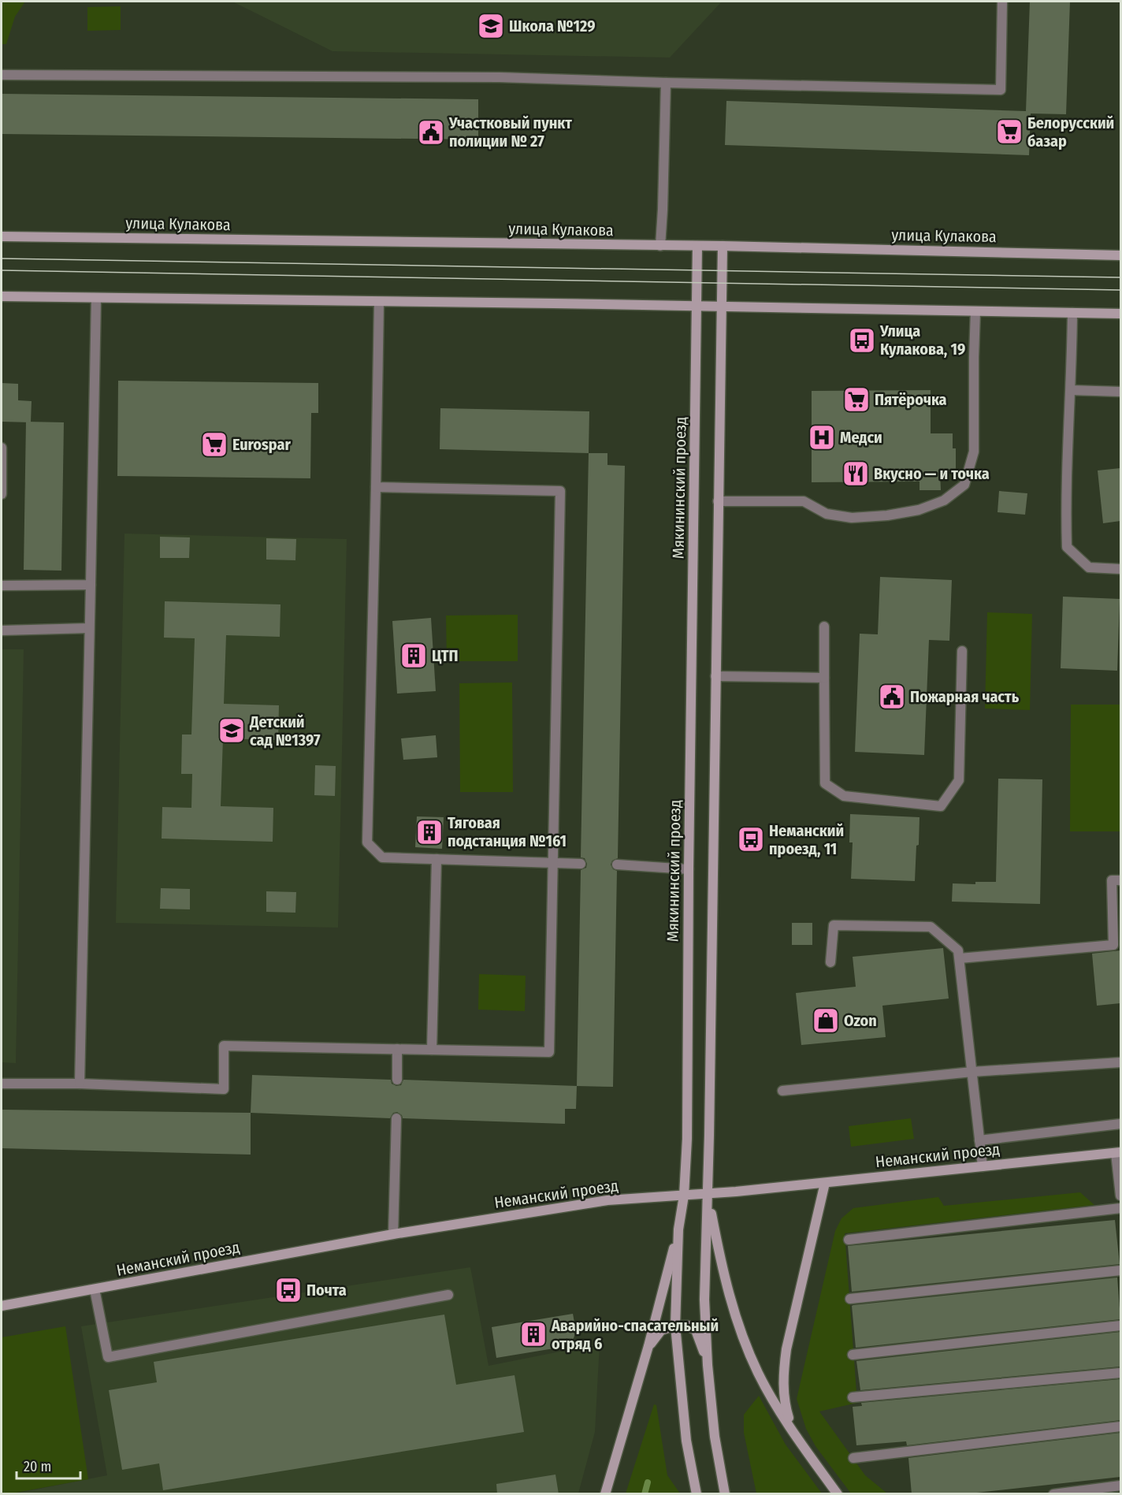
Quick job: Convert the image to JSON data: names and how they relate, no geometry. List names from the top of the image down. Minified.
{"streets":{"main road":["улица Кулакова","Мякининский проезд","Неманский проезд"]},"crossings":[["улица Кулакова","Мякининский проезд"],["Мякининский проезд","Неманский проезд"]],"places":{"school or university":["Школа №129","Детский сад №1397"],"supermarket":["Белорусский базар","Пятёрочка","Eurospar"],"public building":["Участковый пункт полиции № 27","Пожарная часть"],"bus stop":["Улица Кулакова, 19","Неманский проезд, 11","Почта"],"hospital":["Медси"],"restaurant":["Вкусно — и точка"],"building":["ЦТП","Тяговая подстанция №161","Аварийно-спасательный отряд 6"],"shop":["Ozon"]},"scale_bar":"20 m"}
